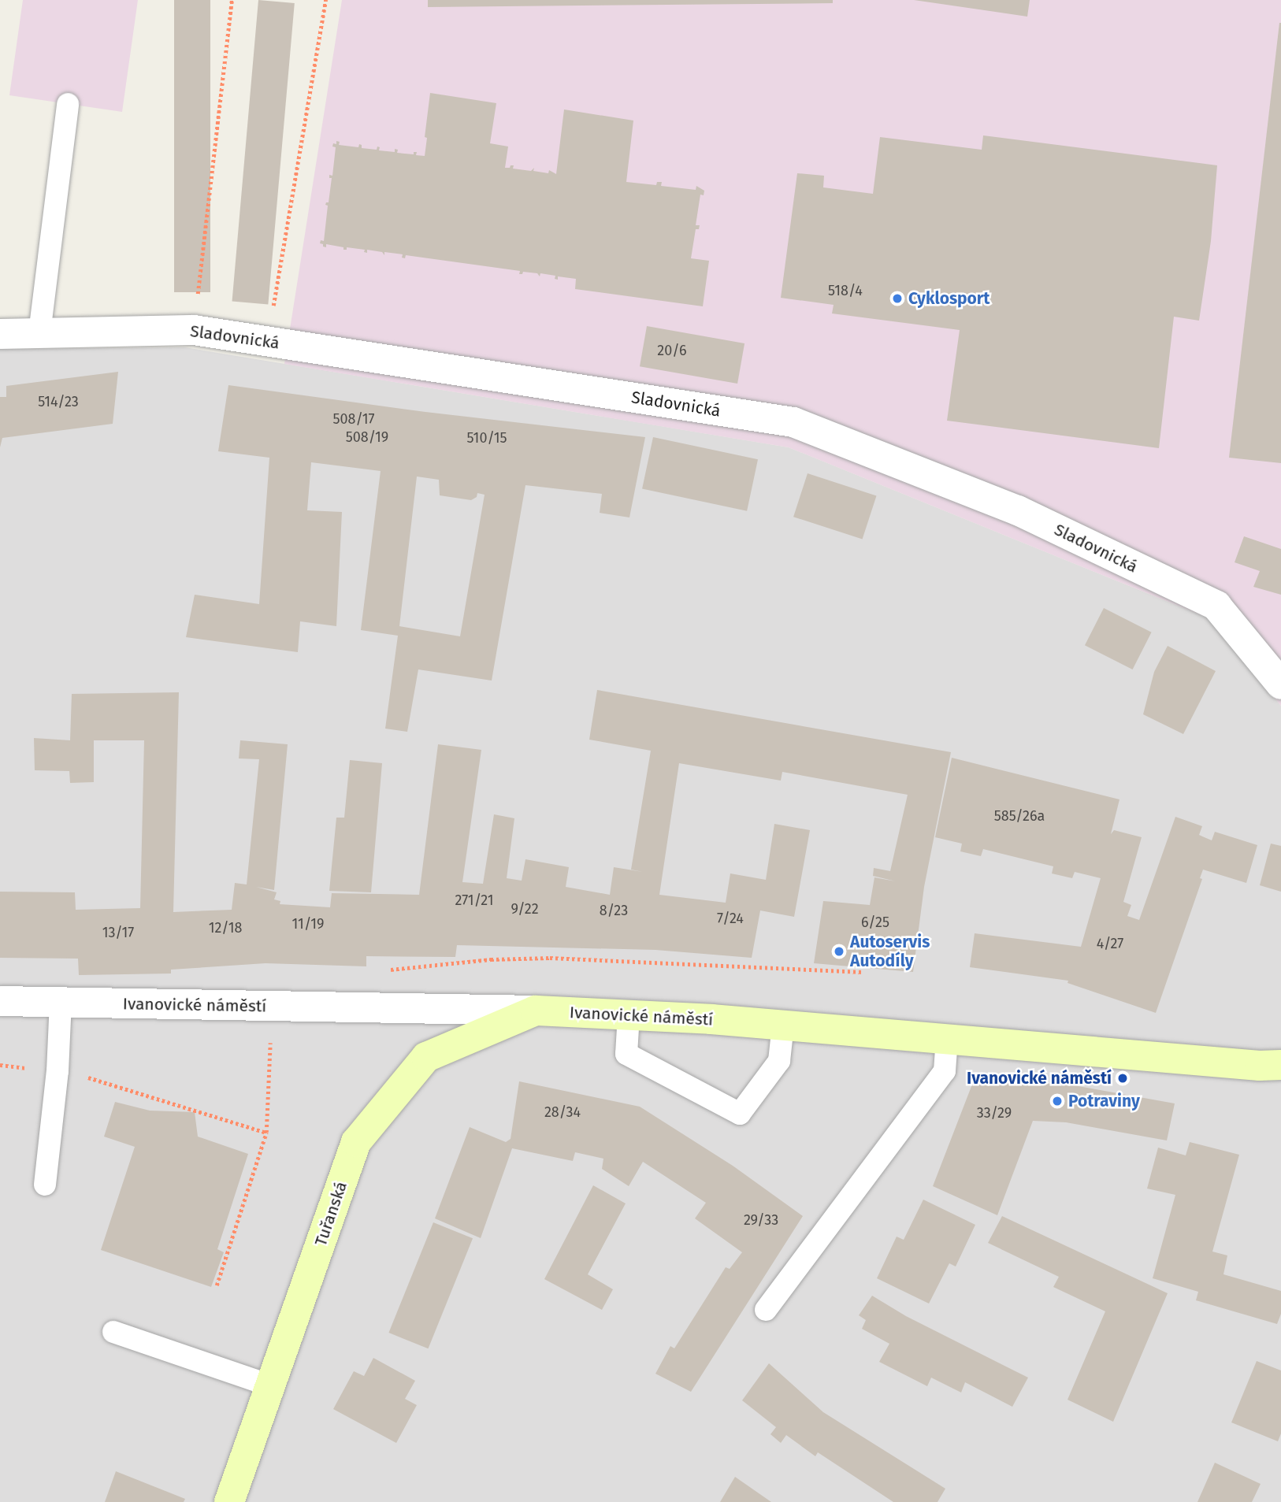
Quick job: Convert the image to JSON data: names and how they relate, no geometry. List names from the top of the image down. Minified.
{"streets":{"main road":["Ivanovické náměstí","Tuřanská"],"street":["Sladovnická"]},"crossings":[["Ivanovické náměstí","Tuřanská"]],"places":["Cyklosport","Autoservis Autodíly","Ivanovické náměstí","Potraviny"],"house_numbers":["518/4","20/6","514/23","508/17","508/19","510/15","585/26a","271/21","9/22","8/23","7/24","6/25","11/19","12/18","13/17","4/27","28/34","33/29","29/33"]}
